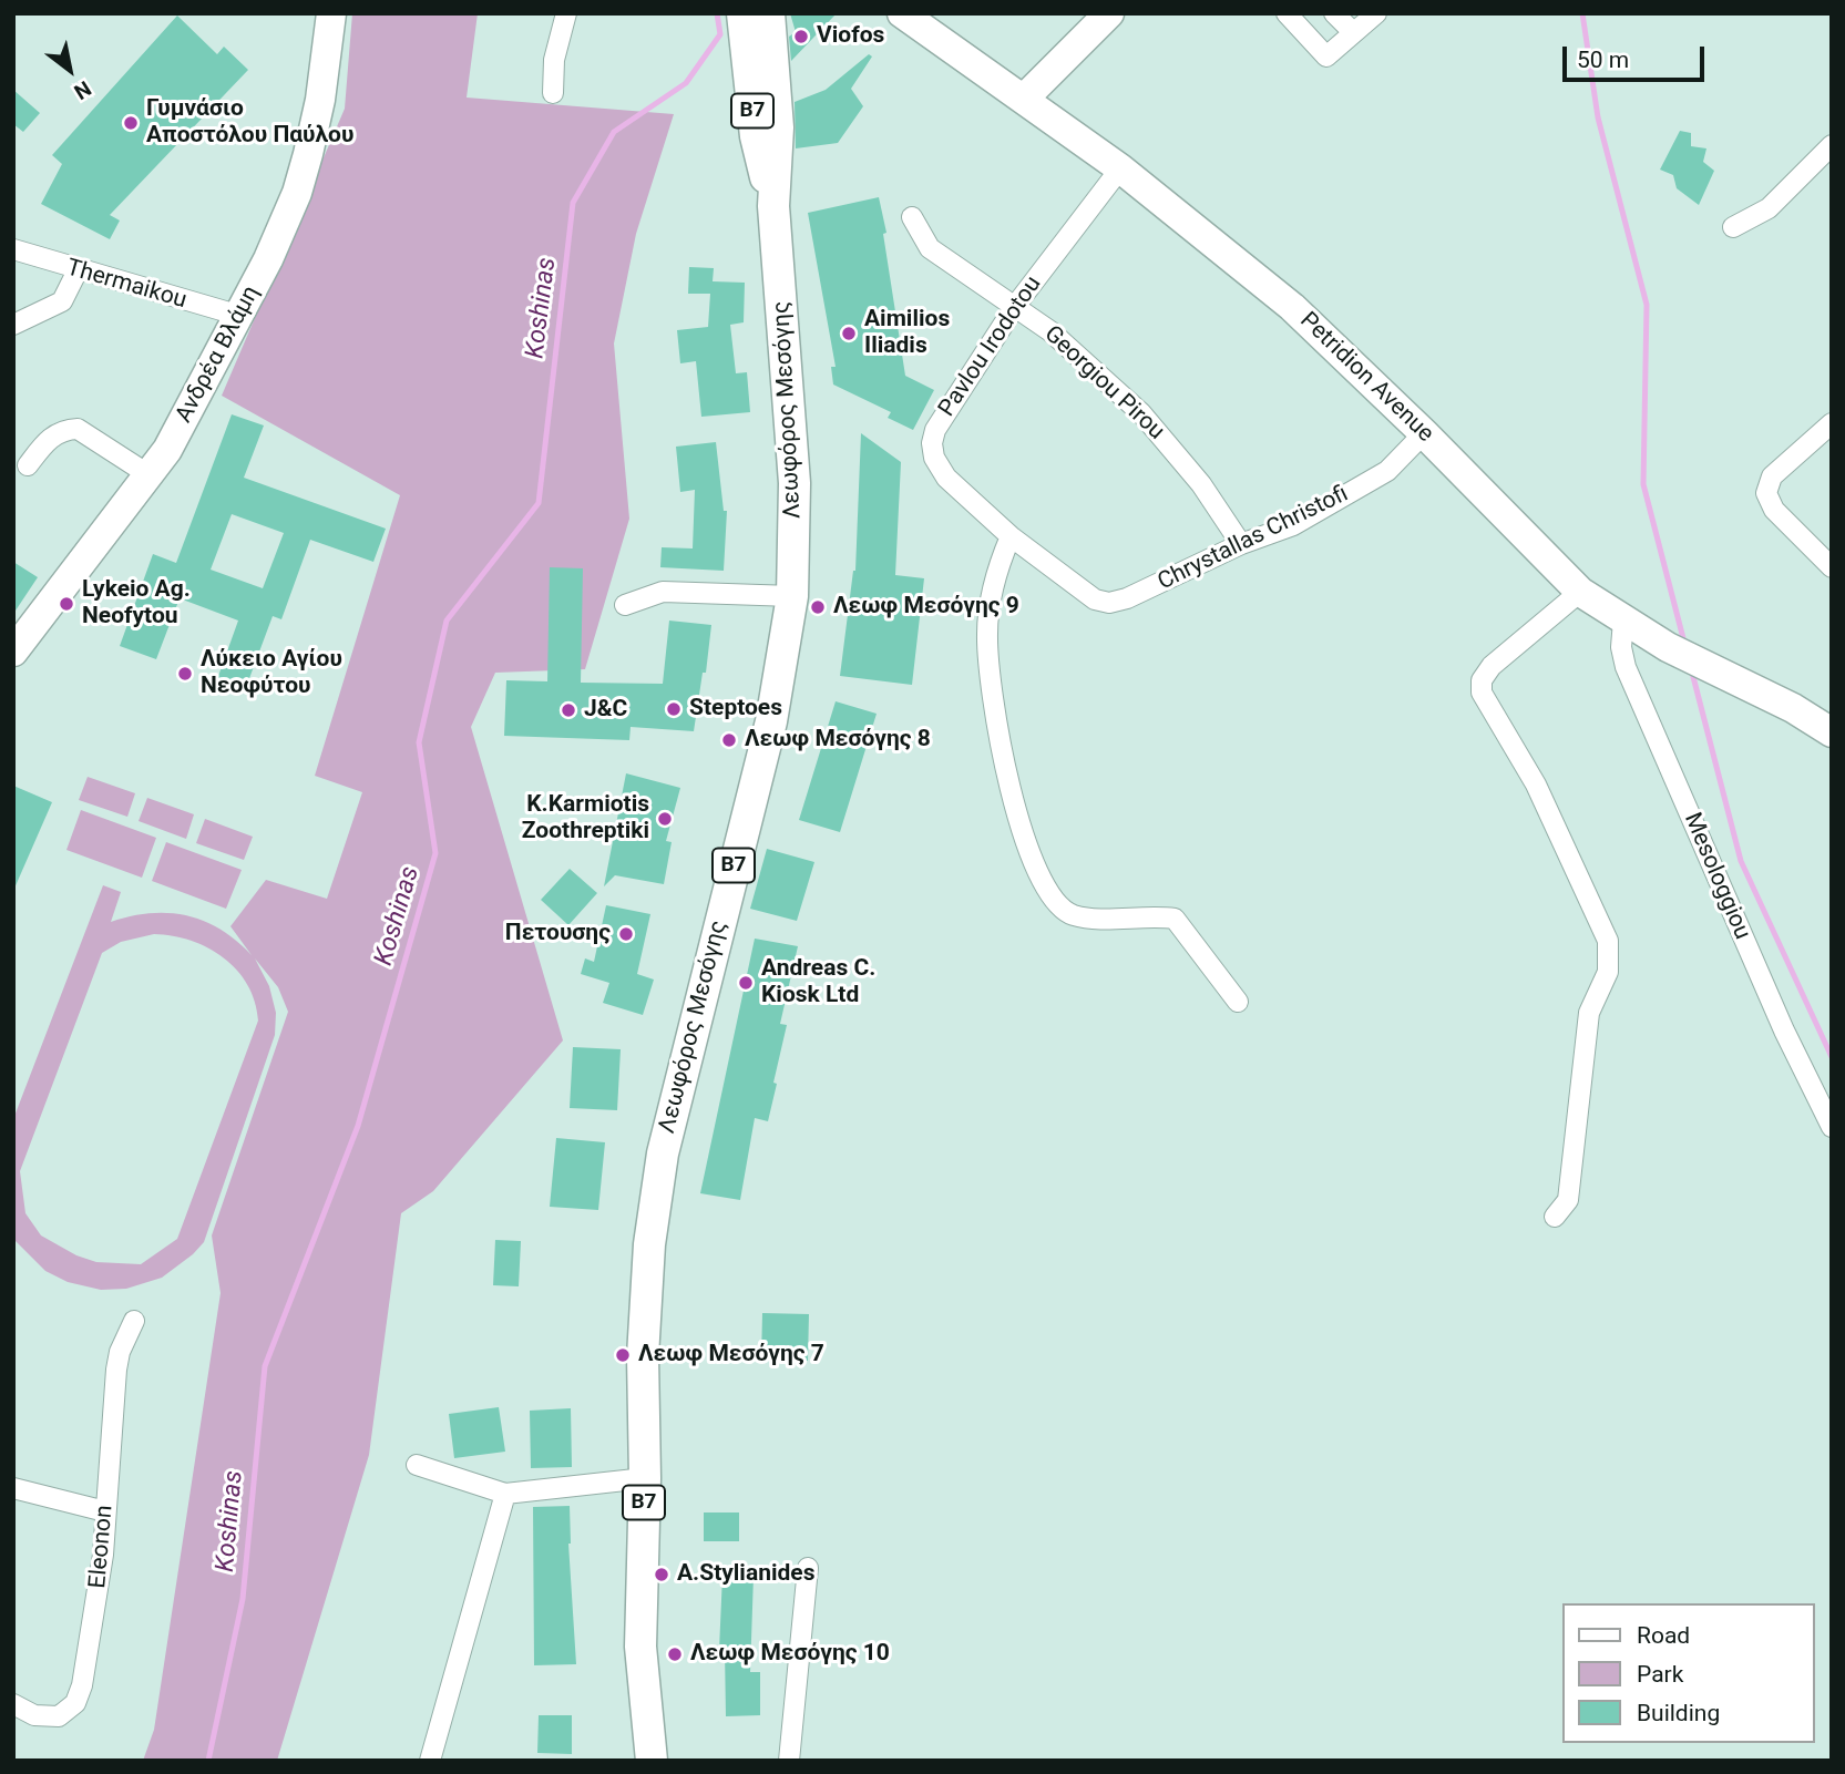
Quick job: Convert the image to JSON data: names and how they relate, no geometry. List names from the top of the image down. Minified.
{"streets":{"main road":["B7","Λεωφόρος Μεσόγης"],"street":["Thermaikou","Pavlou Irodotou","Ανδρέα Βλάμη","Petridion Avenue","Georgiou Pirou","Chrystallas Christofi","Mesologgiou","Eleonon"]},"crossings":[["Thermaikou","Ανδρέα Βλάμη"],["Pavlou Irodotou","Petridion Avenue"],["Pavlou Irodotou","Georgiou Pirou"],["Pavlou Irodotou","Chrystallas Christofi"],["Petridion Avenue","Chrystallas Christofi"],["Petridion Avenue","Mesologgiou"],["Georgiou Pirou","Chrystallas Christofi"]],"water":["Koshinas"],"places":["Viofos","Γυμνάσιο Αποστόλου Παύλου","Aimilios Iliadis","Lykeio Ag. Neofytou","Λεωφ Μεσόγης 9","Λύκειο Αγίου Νεοφύτου","Steptoes","J&C","Λεωφ Μεσόγης 8","K.Karmiotis Zoothreptiki","Πετουσης","Andreas C. Kiosk Ltd","Λεωφ Μεσόγης 7","A.Stylianides","Λεωφ Μεσόγης 10"],"legend":["Road","Park","Building"],"scale_bar":"50 m","north":"bottom right"}
